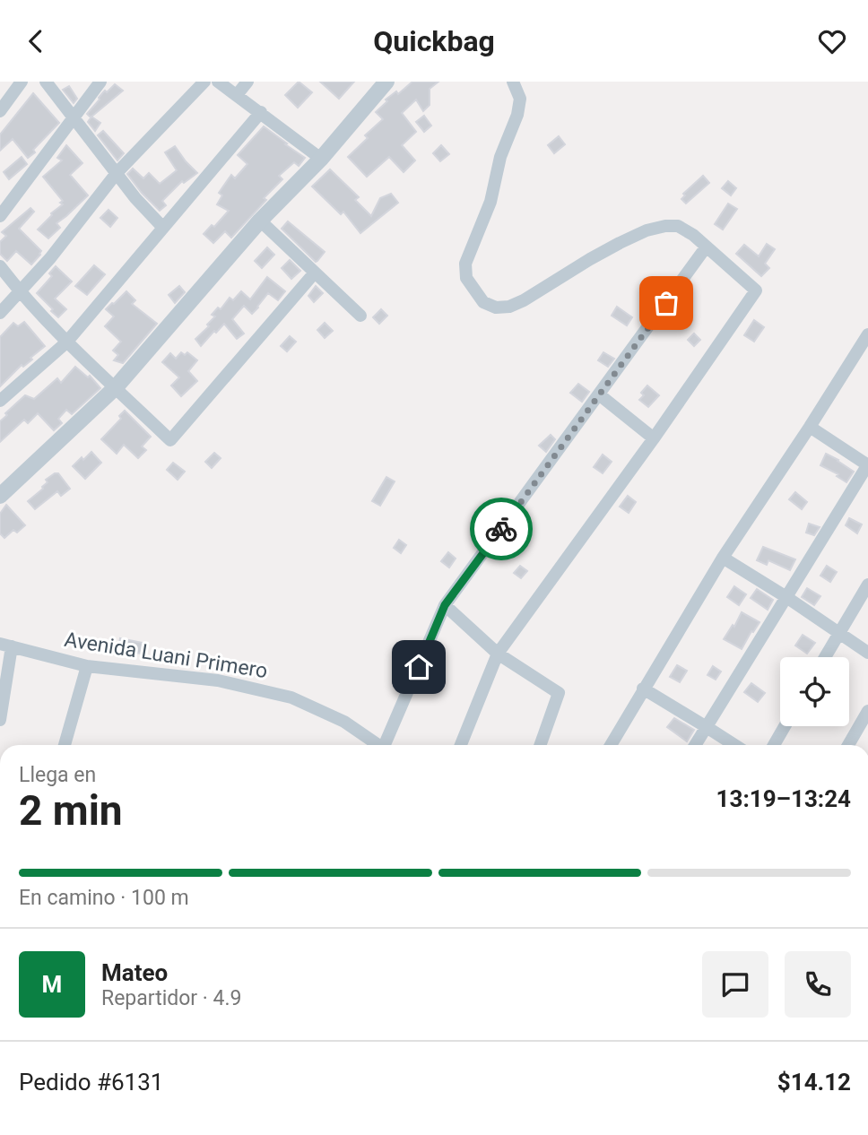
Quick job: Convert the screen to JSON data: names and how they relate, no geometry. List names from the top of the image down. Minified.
{"streets":{"street":["Avenida Luani Primero"]},"page":{"header":"Quickbag","heading":["2 min","Llega en","13:19–13:24"],"panel":["Mateo","Repartidor · 4.9","Pedido #6131","$14.12"],"bar":"En camino · 100 m","round":"M"}}
